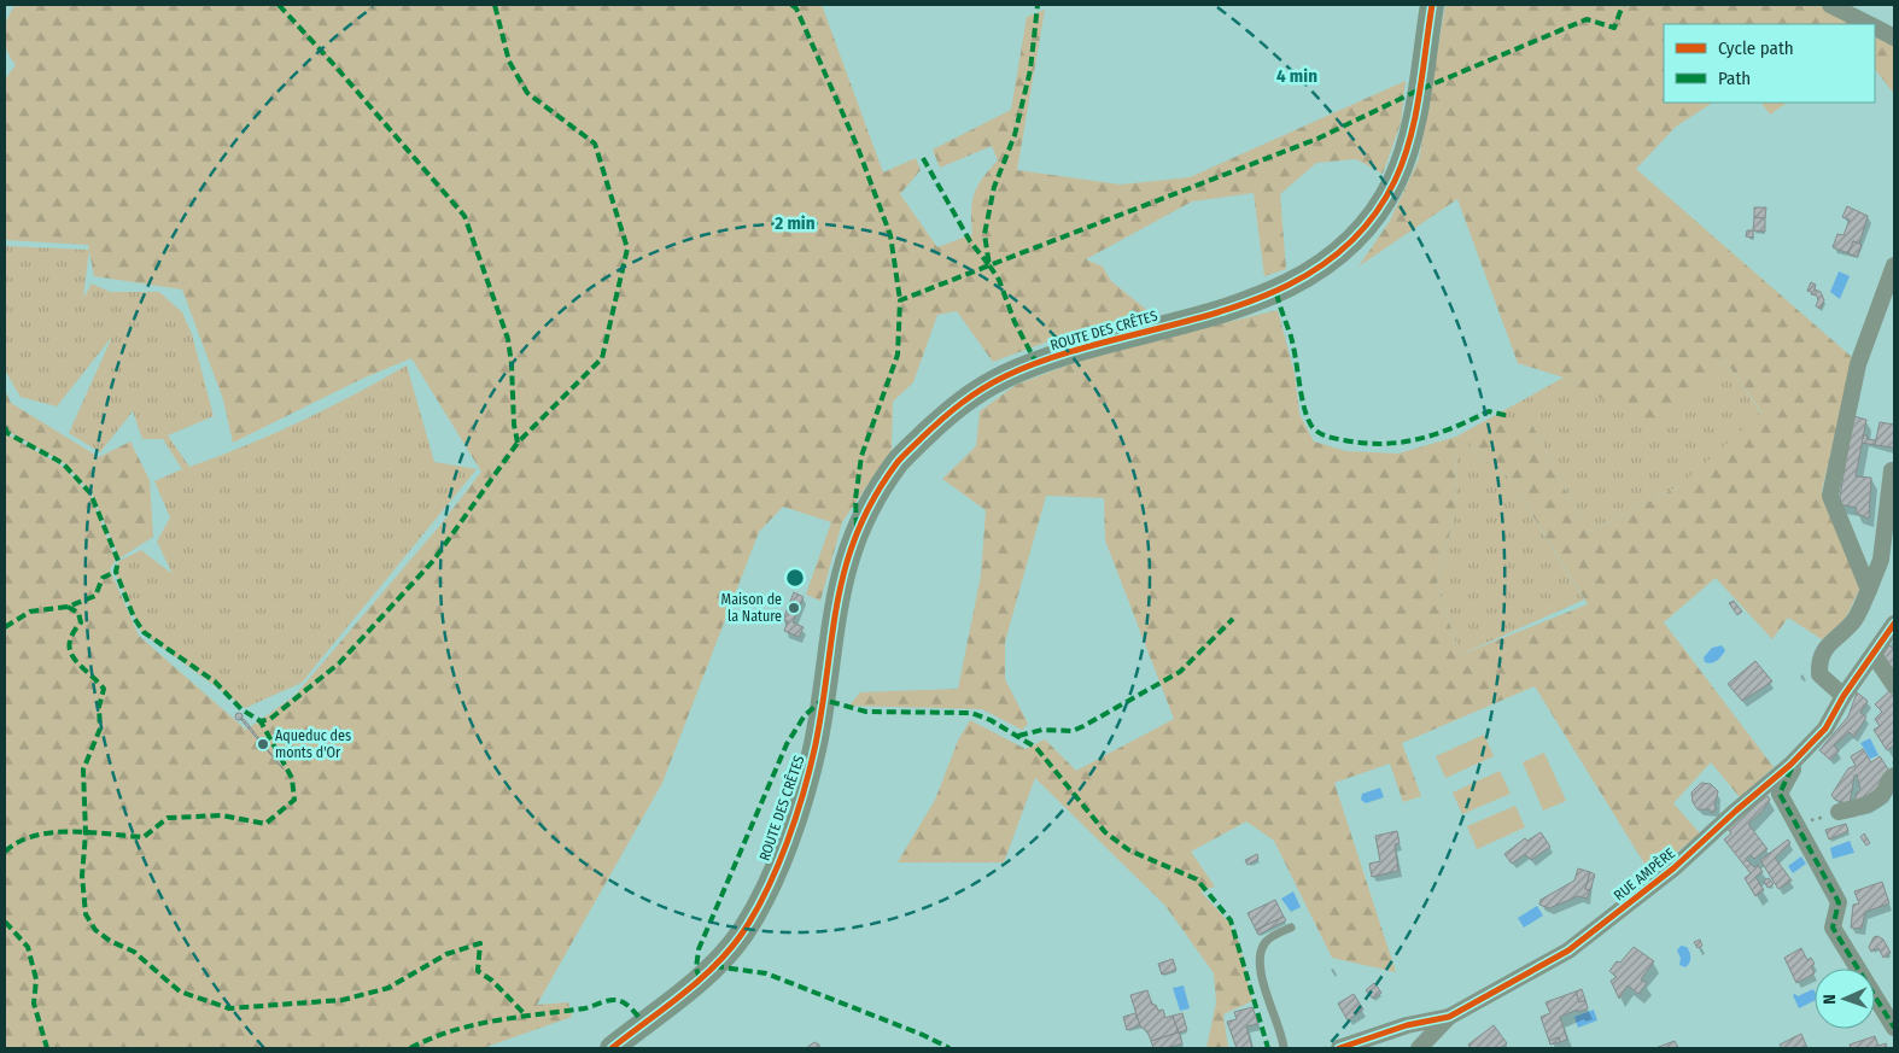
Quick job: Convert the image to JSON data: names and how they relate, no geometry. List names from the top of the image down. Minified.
{"streets":{"street":["ROUTE DES CRÊTES","RUE AMPÈRE"]},"places":["Maison de la Nature","Aqueduc des monts d'Or"],"legend":["Cycle path","Path"],"north":"left","rings":["4 min","2 min"]}
